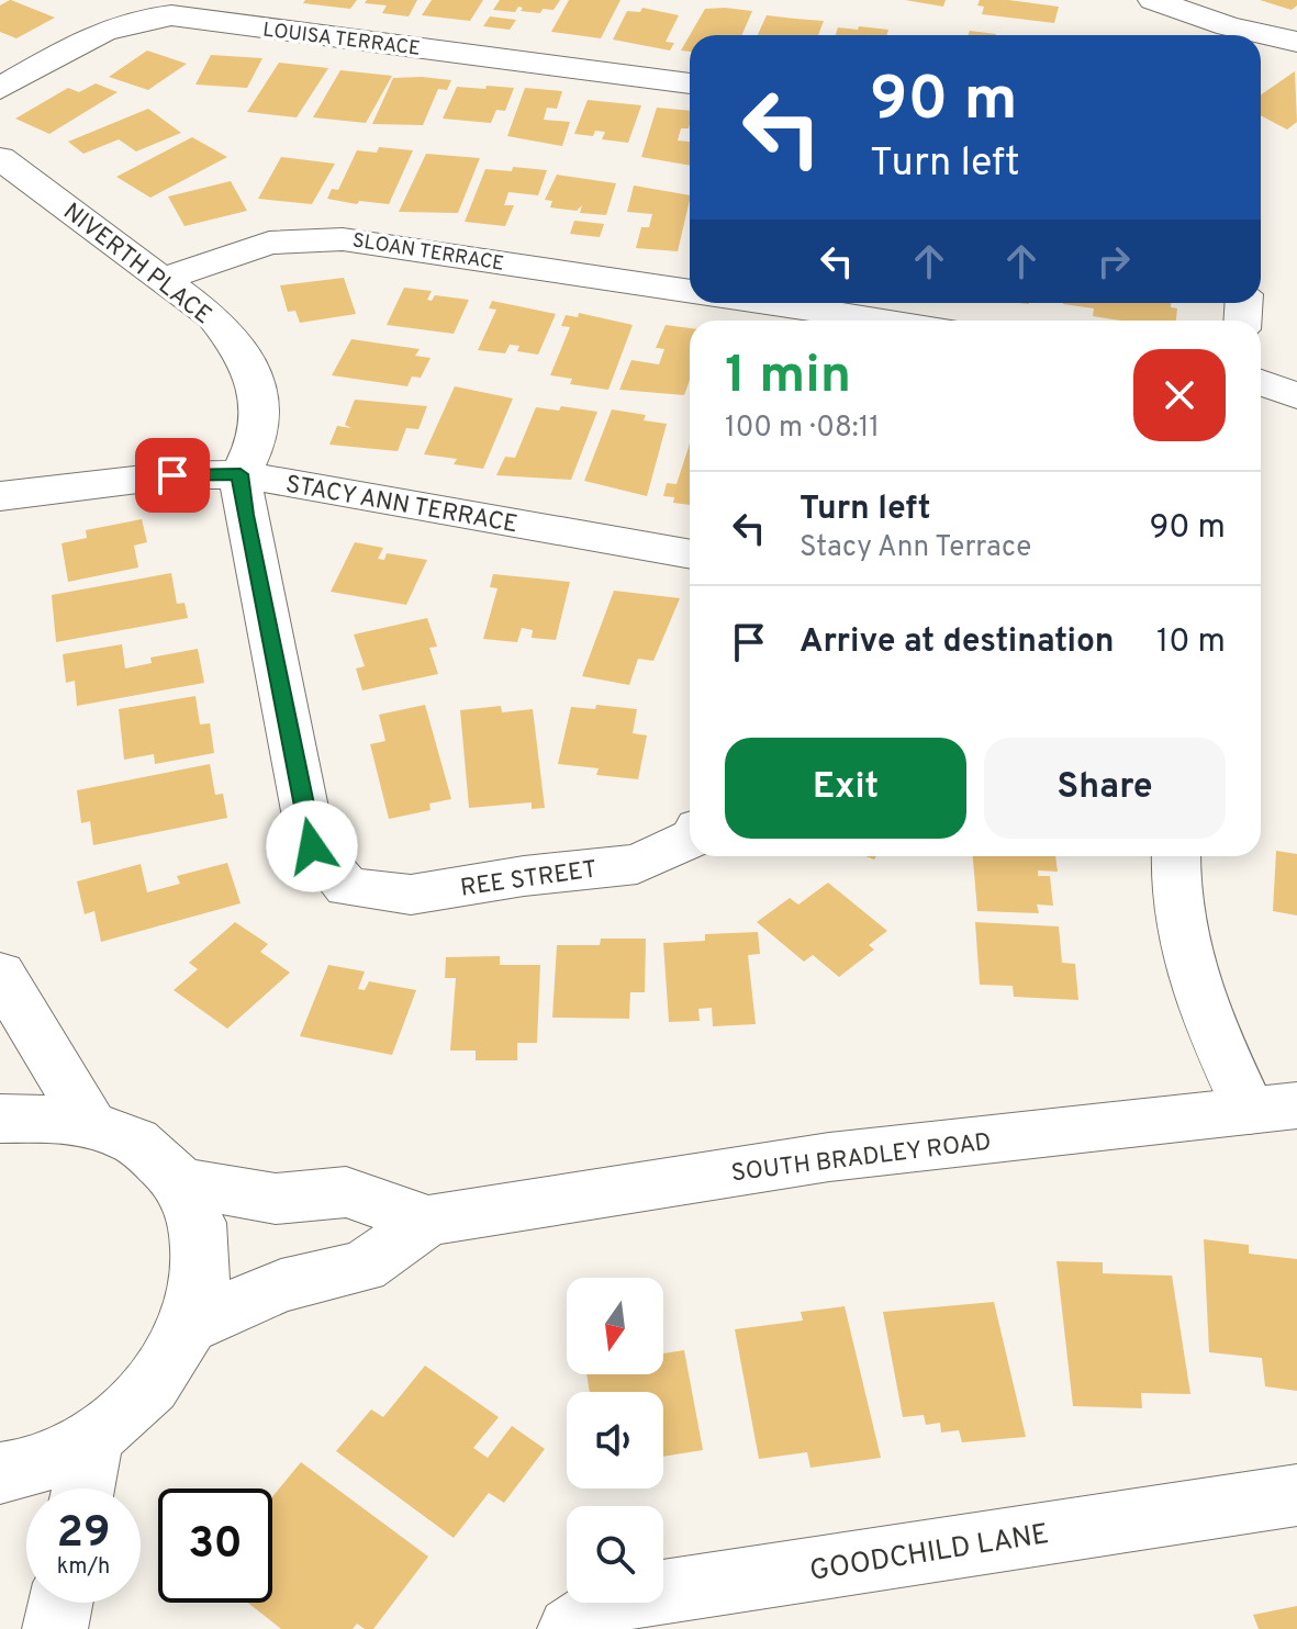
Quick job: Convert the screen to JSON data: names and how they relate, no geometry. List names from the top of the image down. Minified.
{"streets":{"street":["LOUISA TERRACE","SLOAN TERRACE","NIVERTH PLACE","STACY ANN TERRACE","REE STREET","SOUTH BRADLEY ROAD","GOODCHILD LANE"]},"crossings":[["SLOAN TERRACE","NIVERTH PLACE"],["NIVERTH PLACE","STACY ANN TERRACE"],["NIVERTH PLACE","REE STREET"],["STACY ANN TERRACE","REE STREET"]],"north":"bottom","page":{"turn":["90 m","Turn left"],"heading":["1 min","100 m · 08:11"],"list":[{"name":"Turn left","note":"Stacy Ann Terrace","value":"90 m"},{"name":"Arrive at destination","value":"10 m"}],"buttons":["Exit","Share"],"speed":"29 km/h","limit":"30"}}
